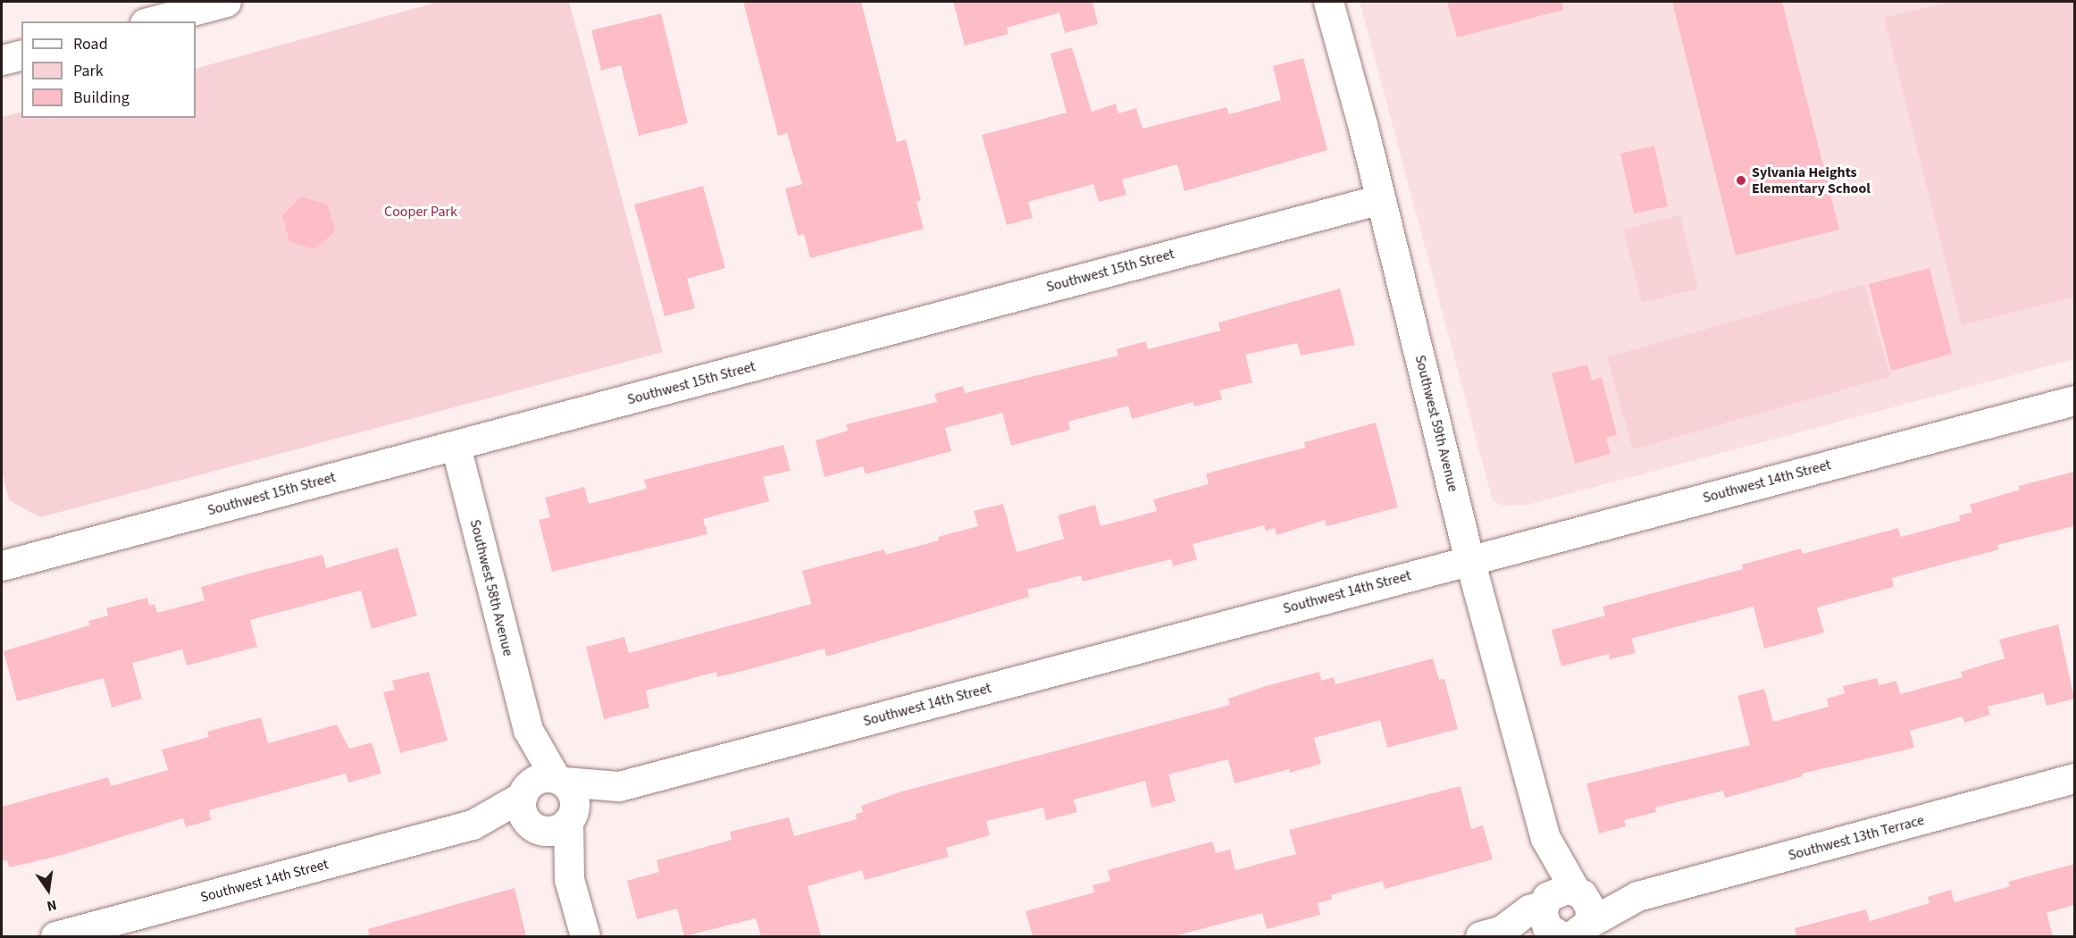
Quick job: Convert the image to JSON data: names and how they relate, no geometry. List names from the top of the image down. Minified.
{"streets":{"street":["Southwest 15th Street","Southwest 59th Avenue","Southwest 14th Street","Southwest 58th Avenue","Southwest 13th Terrace"]},"crossings":[["Southwest 15th Street","Southwest 59th Avenue"],["Southwest 15th Street","Southwest 58th Avenue"],["Southwest 59th Avenue","Southwest 14th Street"],["Southwest 59th Avenue","Southwest 13th Terrace"],["Southwest 14th Street","Southwest 58th Avenue"]],"parks":["Cooper Park"],"places":["Sylvania Heights Elementary School"],"legend":["Road","Park","Building"],"north":"bottom"}
